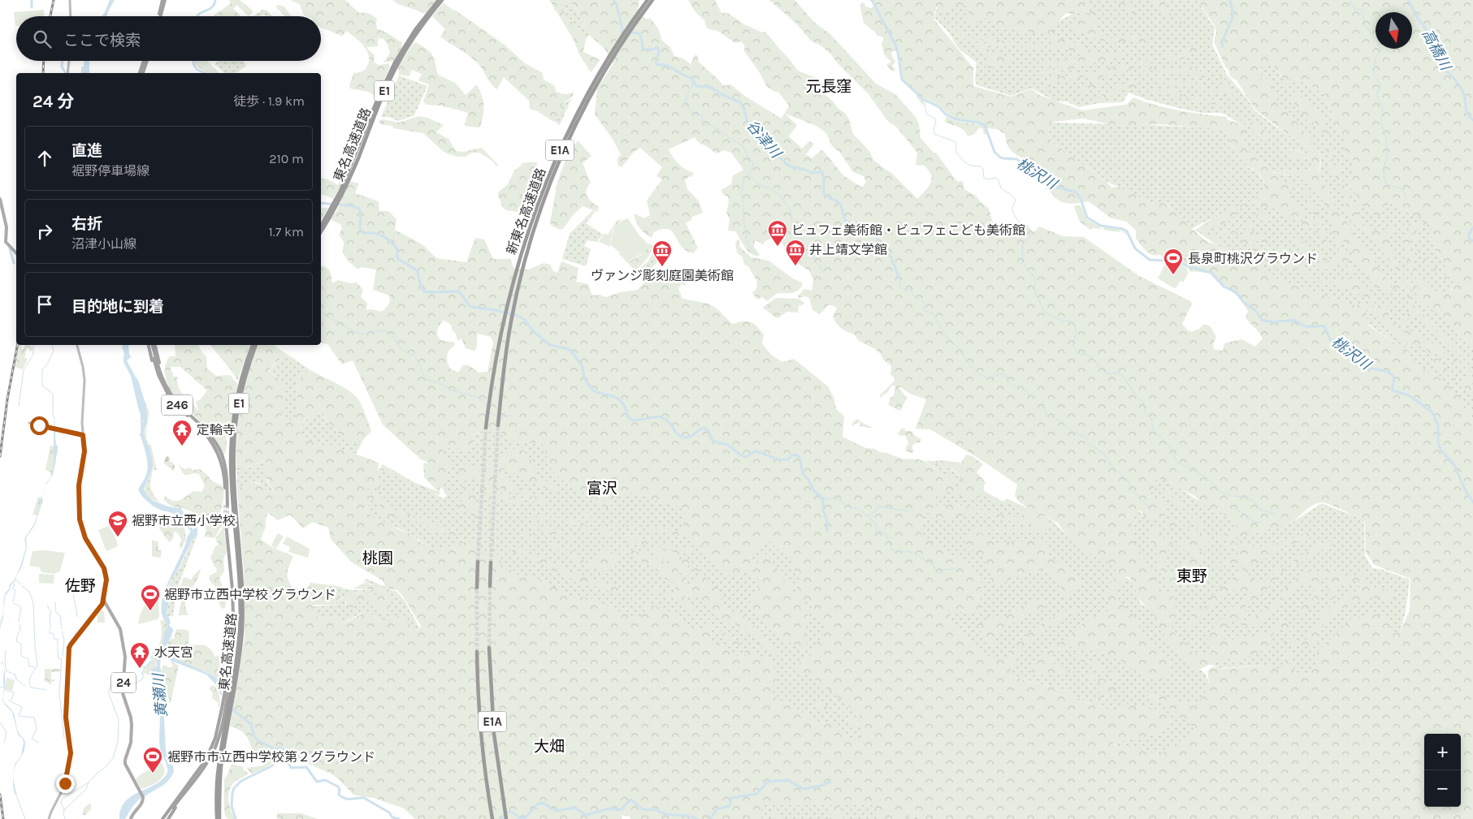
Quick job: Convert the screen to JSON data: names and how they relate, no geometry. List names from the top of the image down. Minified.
{"streets":{"highway":["E1","東名高速道路","E1A","新東名高速道路","246"],"main road":["24"]},"districts":["元長窪","富沢","桃園","東野","佐野","大畑"],"water":["高橋川","谷津川","桃沢川","黄瀬川"],"places":{"museum":["ビュフェ美術館・ビュフェこども美術館","井上靖文学館","ヴァンジ彫刻庭園美術館"],"sports":["長泉町桃沢グラウンド","裾野市立西中学校 グラウンド","裾野市市立西中学校第２グラウンド"],"temple":["定輪寺","水天宮"],"school or university":["裾野市立西小学校"]},"north":"bottom","page":{"search":"ここで検索","heading":["24 分","徒歩 · 1.9 km"],"list":[["直進","裾野停車場線","210 m"],["右折","沼津小山線","1.7 km"],"目的地に到着"],"map_buttons":["+","−"]}}
